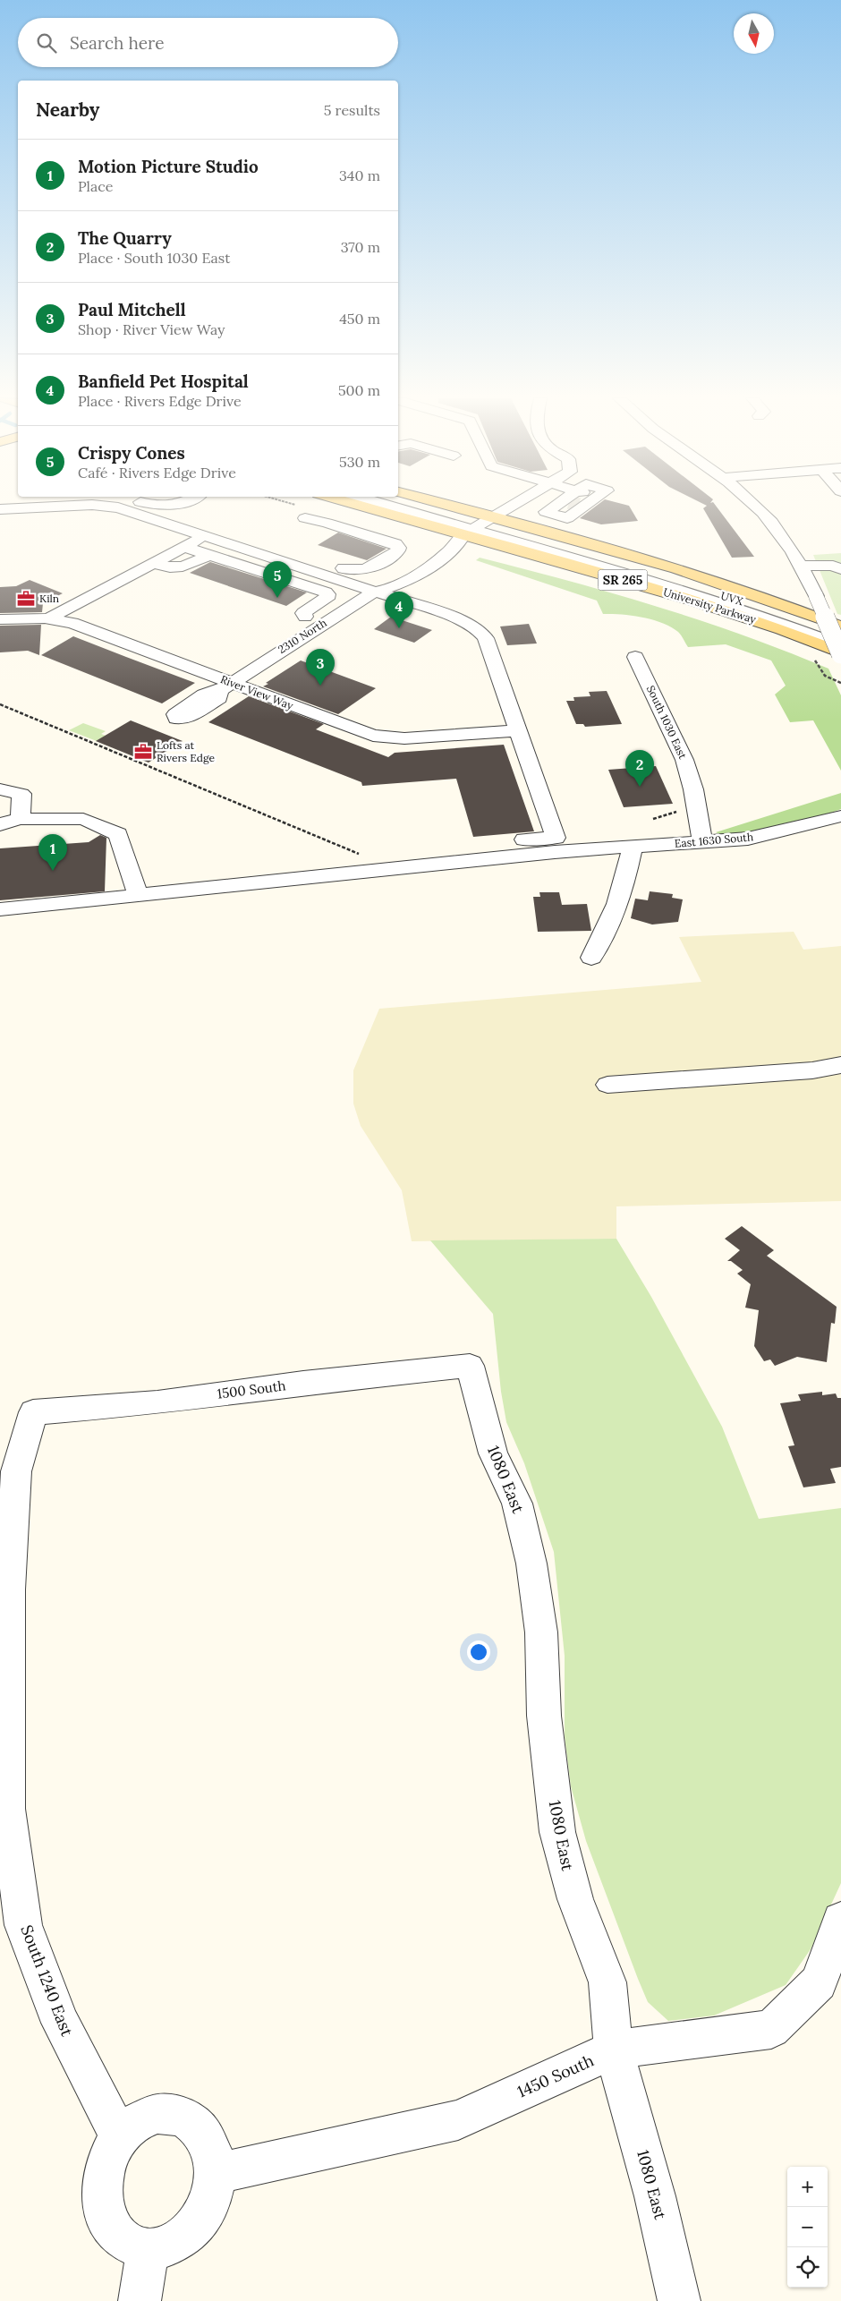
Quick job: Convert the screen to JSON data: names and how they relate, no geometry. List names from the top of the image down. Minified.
{"streets":{"main road":["SR 265","University Parkway"],"street":["2310 North","River View Way","South 1030 East","East 1630 South","1500 South","1080 East","South 1240 East","1450 South"]},"crossings":[["University Parkway","2310 North"],["2310 North","River View Way"],["South 1030 East","East 1630 South"],["1500 South","1080 East"],["1500 South","South 1240 East"],["1080 East","1450 South"],["South 1240 East","1450 South"]],"places":{"office":["Kiln","Lofts at Rivers Edge"]},"north":"bottom","page":{"search":"Search here","heading":["Nearby","5 results"],"list":[{"mark":"1","name":"Motion Picture Studio","note":"Place","value":"340 m"},{"mark":"2","name":"The Quarry","note":"Place · South 1030 East","value":"370 m"},{"mark":"3","name":"Paul Mitchell","note":"Shop · River View Way","value":"450 m"},{"mark":"4","name":"Banfield Pet Hospital","note":"Place · Rivers Edge Drive","value":"500 m"},{"mark":"5","name":"Crispy Cones","note":"Café · Rivers Edge Drive","value":"530 m"}],"pins":["5","4","3","2","1"],"map_buttons":["+","−"]}}
